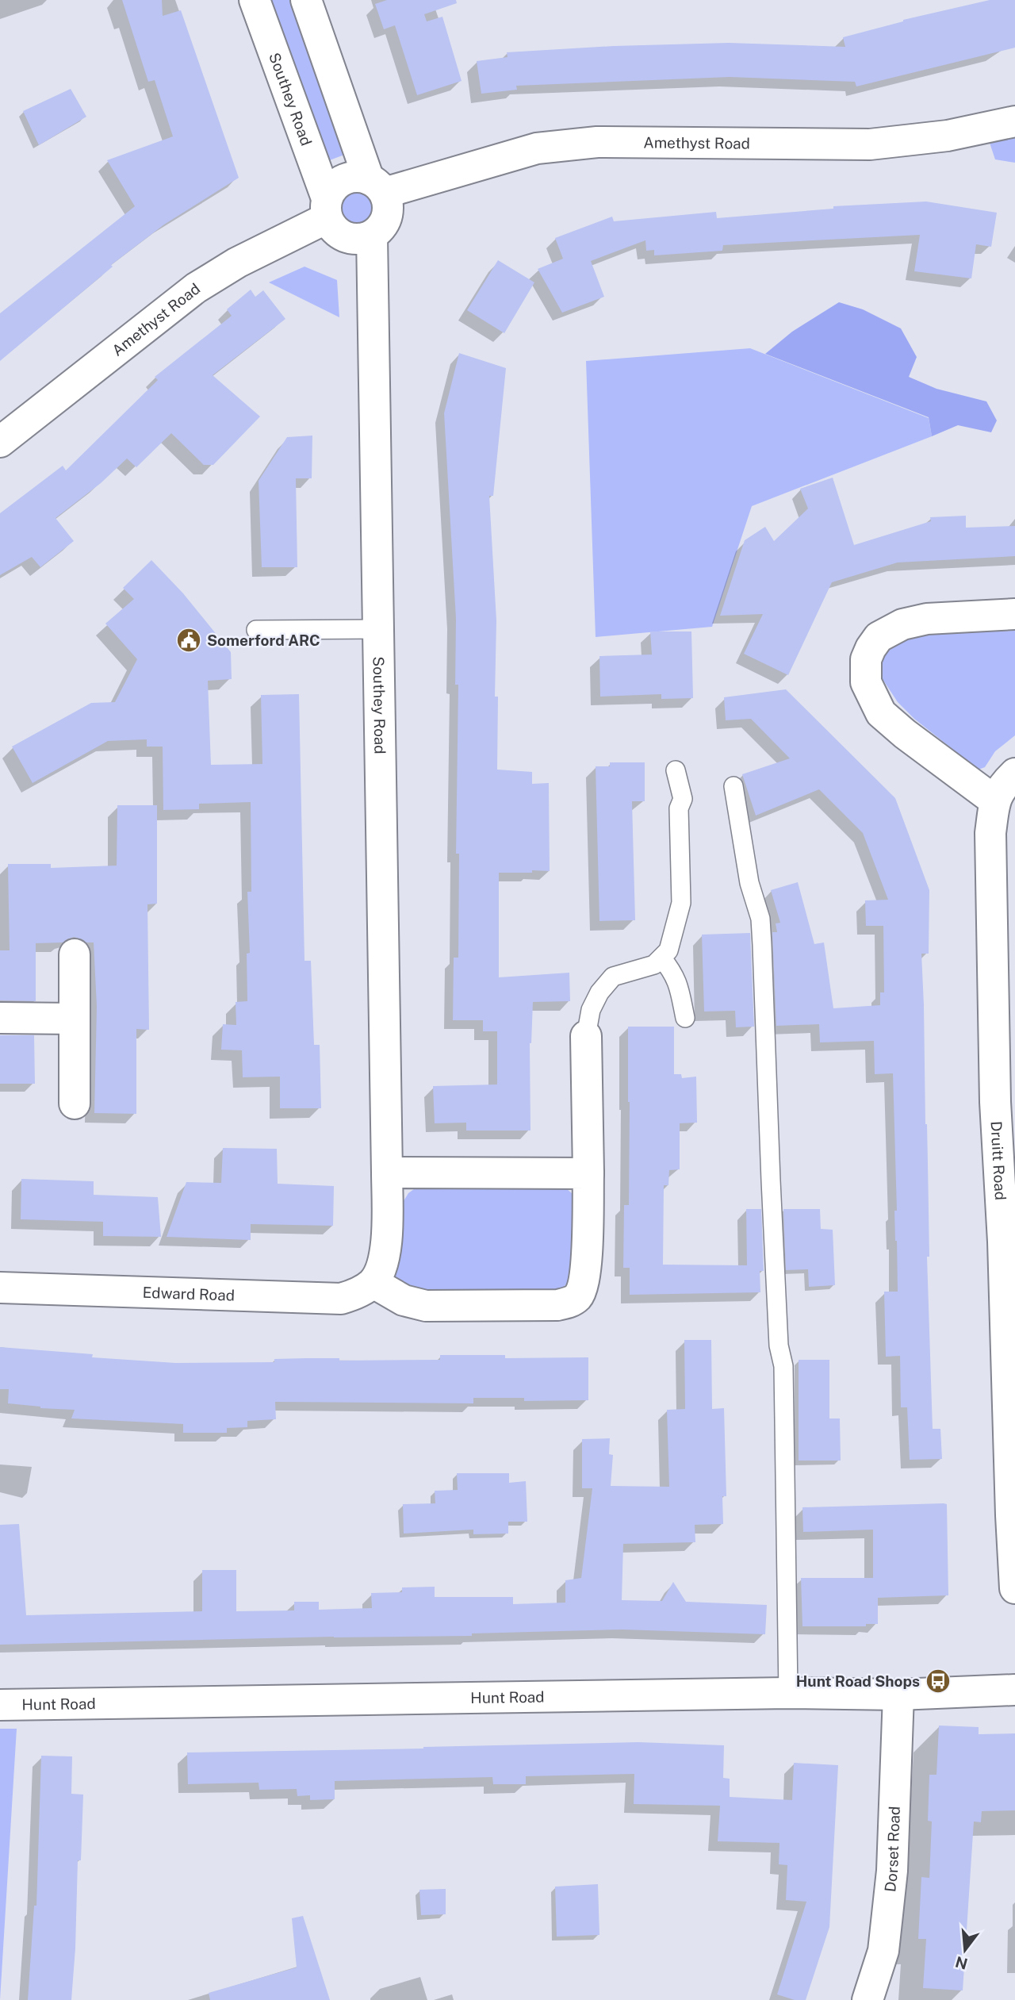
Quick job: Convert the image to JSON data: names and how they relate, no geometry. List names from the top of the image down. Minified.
{"streets":{"street":["Southey Road","Amethyst Road","Druitt Road","Edward Road","Hunt Road","Dorset Road"]},"crossings":[["Southey Road","Amethyst Road"],["Hunt Road","Dorset Road"]],"places":{"public building":["Somerford ARC"],"bus stop":["Hunt Road Shops"]},"north":"bottom"}
